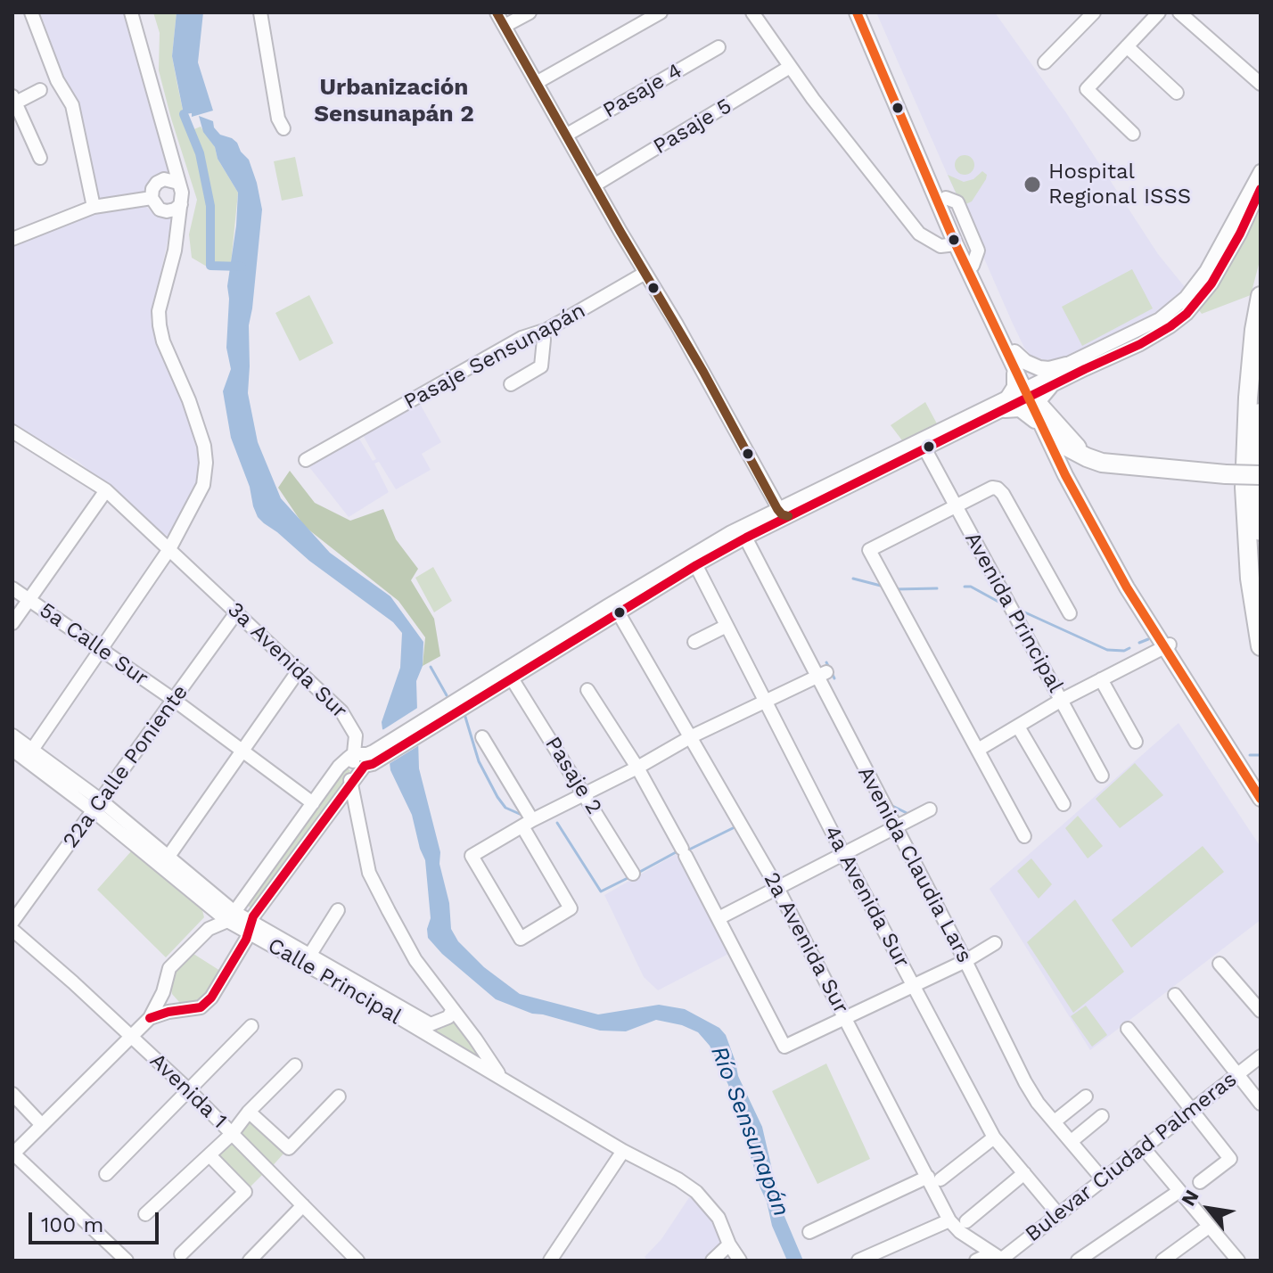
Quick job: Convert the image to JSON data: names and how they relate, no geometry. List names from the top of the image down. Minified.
{"streets":{"street":["Pasaje 4","Pasaje 5","Pasaje Sensunapán","Avenida Principal","5a Calle Sur","3a Avenida Sur","22a Calle Poniente","Pasaje 2","Avenida Claudia Lars","4a Avenida Sur","2a Avenida Sur","Calle Principal","Avenida 1","Bulevar Ciudad Palmeras"]},"crossings":[["5a Calle Sur","22a Calle Poniente"],["3a Avenida Sur","22a Calle Poniente"],["3a Avenida Sur","Calle Principal"],["Avenida Claudia Lars","Bulevar Ciudad Palmeras"],["4a Avenida Sur","Bulevar Ciudad Palmeras"],["2a Avenida Sur","Bulevar Ciudad Palmeras"]],"districts":["Urbanización Sensunapán 2"],"water":["Río Sensunapán"],"places":["Hospital Regional ISSS"],"scale_bar":"100 m","north":"top left"}
